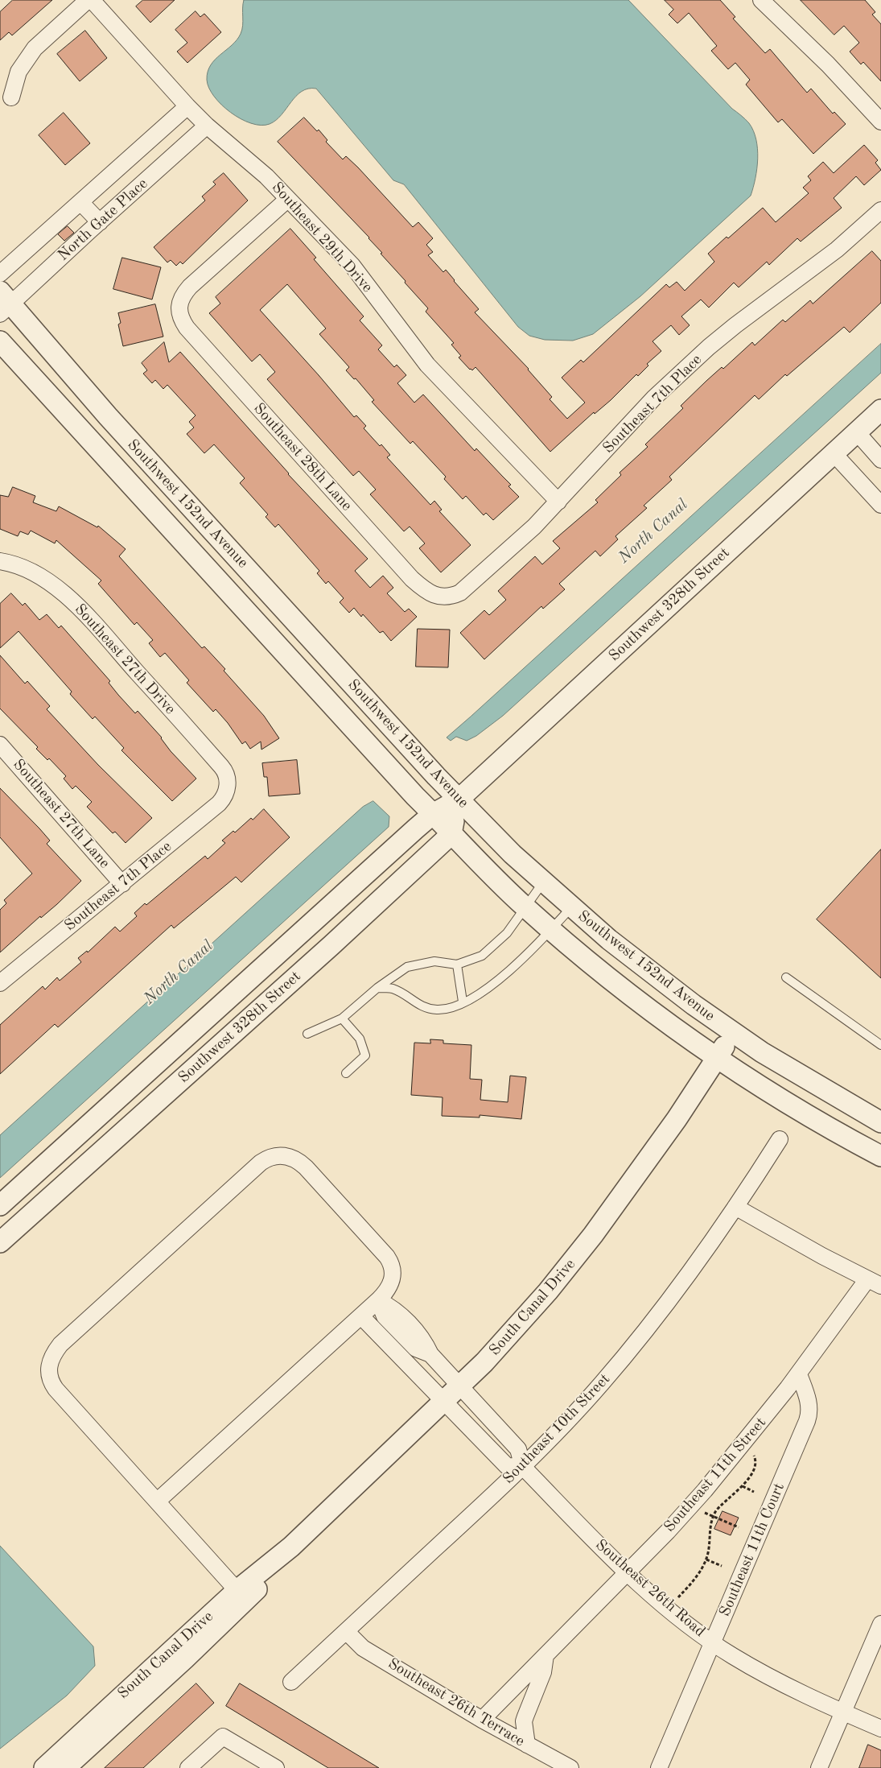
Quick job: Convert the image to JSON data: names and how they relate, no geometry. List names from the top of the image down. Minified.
{"streets":{"street":["North Gate Place","Southeast 29th Drive","Southeast 7th Place","Southeast 28th Lane","Southwest 152nd Avenue","Southwest 328th Street","Southeast 27th Drive","Southeast 27th Lane","South Canal Drive","Southeast 10th Street","Southeast 11th Street","Southeast 11th Court","Southeast 26th Road","Southeast 26th Terrace"]},"crossings":[["North Gate Place","Southeast 29th Drive"],["North Gate Place","Southwest 152nd Avenue"],["Southeast 29th Drive","Southeast 7th Place"],["Southeast 29th Drive","Southeast 28th Lane"],["Southeast 7th Place","Southeast 28th Lane"],["Southeast 7th Place","Southeast 27th Drive"],["Southeast 7th Place","Southeast 27th Lane"],["Southwest 152nd Avenue","Southwest 328th Street"],["Southwest 152nd Avenue","South Canal Drive"],["South Canal Drive","Southeast 26th Road"],["Southeast 10th Street","Southeast 26th Road"],["Southeast 10th Street","Southeast 26th Terrace"],["Southeast 11th Street","Southeast 11th Court"],["Southeast 11th Street","Southeast 26th Road"],["Southeast 11th Street","Southeast 26th Terrace"],["Southeast 11th Court","Southeast 26th Road"]],"water":["North Canal"]}
